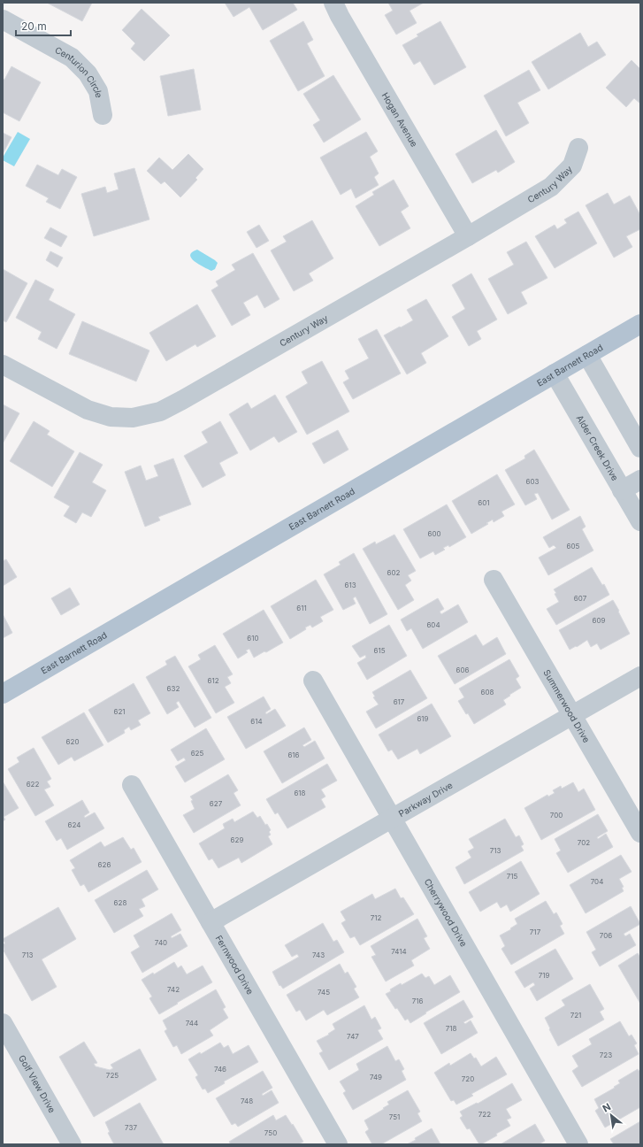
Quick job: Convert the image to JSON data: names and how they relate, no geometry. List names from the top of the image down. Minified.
{"streets":{"main road":["East Barnett Road"],"street":["Centurion Circle","Hogan Avenue","Century Way","Alder Creek Drive","Summerwood Drive","Parkway Drive","Cherrywood Drive","Fernwood Drive","Golf View Drive"]},"crossings":[["Hogan Avenue","Century Way"],["East Barnett Road","Alder Creek Drive"],["Summerwood Drive","Parkway Drive"],["Parkway Drive","Cherrywood Drive"],["Parkway Drive","Fernwood Drive"]],"house_numbers":["603","601","600","605","602","613","607","611","609","604","610","615","606","612","632","608","617","621","619","614","620","625","616","622","618","627","700","624","629","702","713","626","715","704","628","712","717","706","740","7414","713","743","719","742","745","716","721","744","718","747","723","746","725","749","720","748","722","751","737","750"],"scale_bar":"20 m","north":"top left"}
